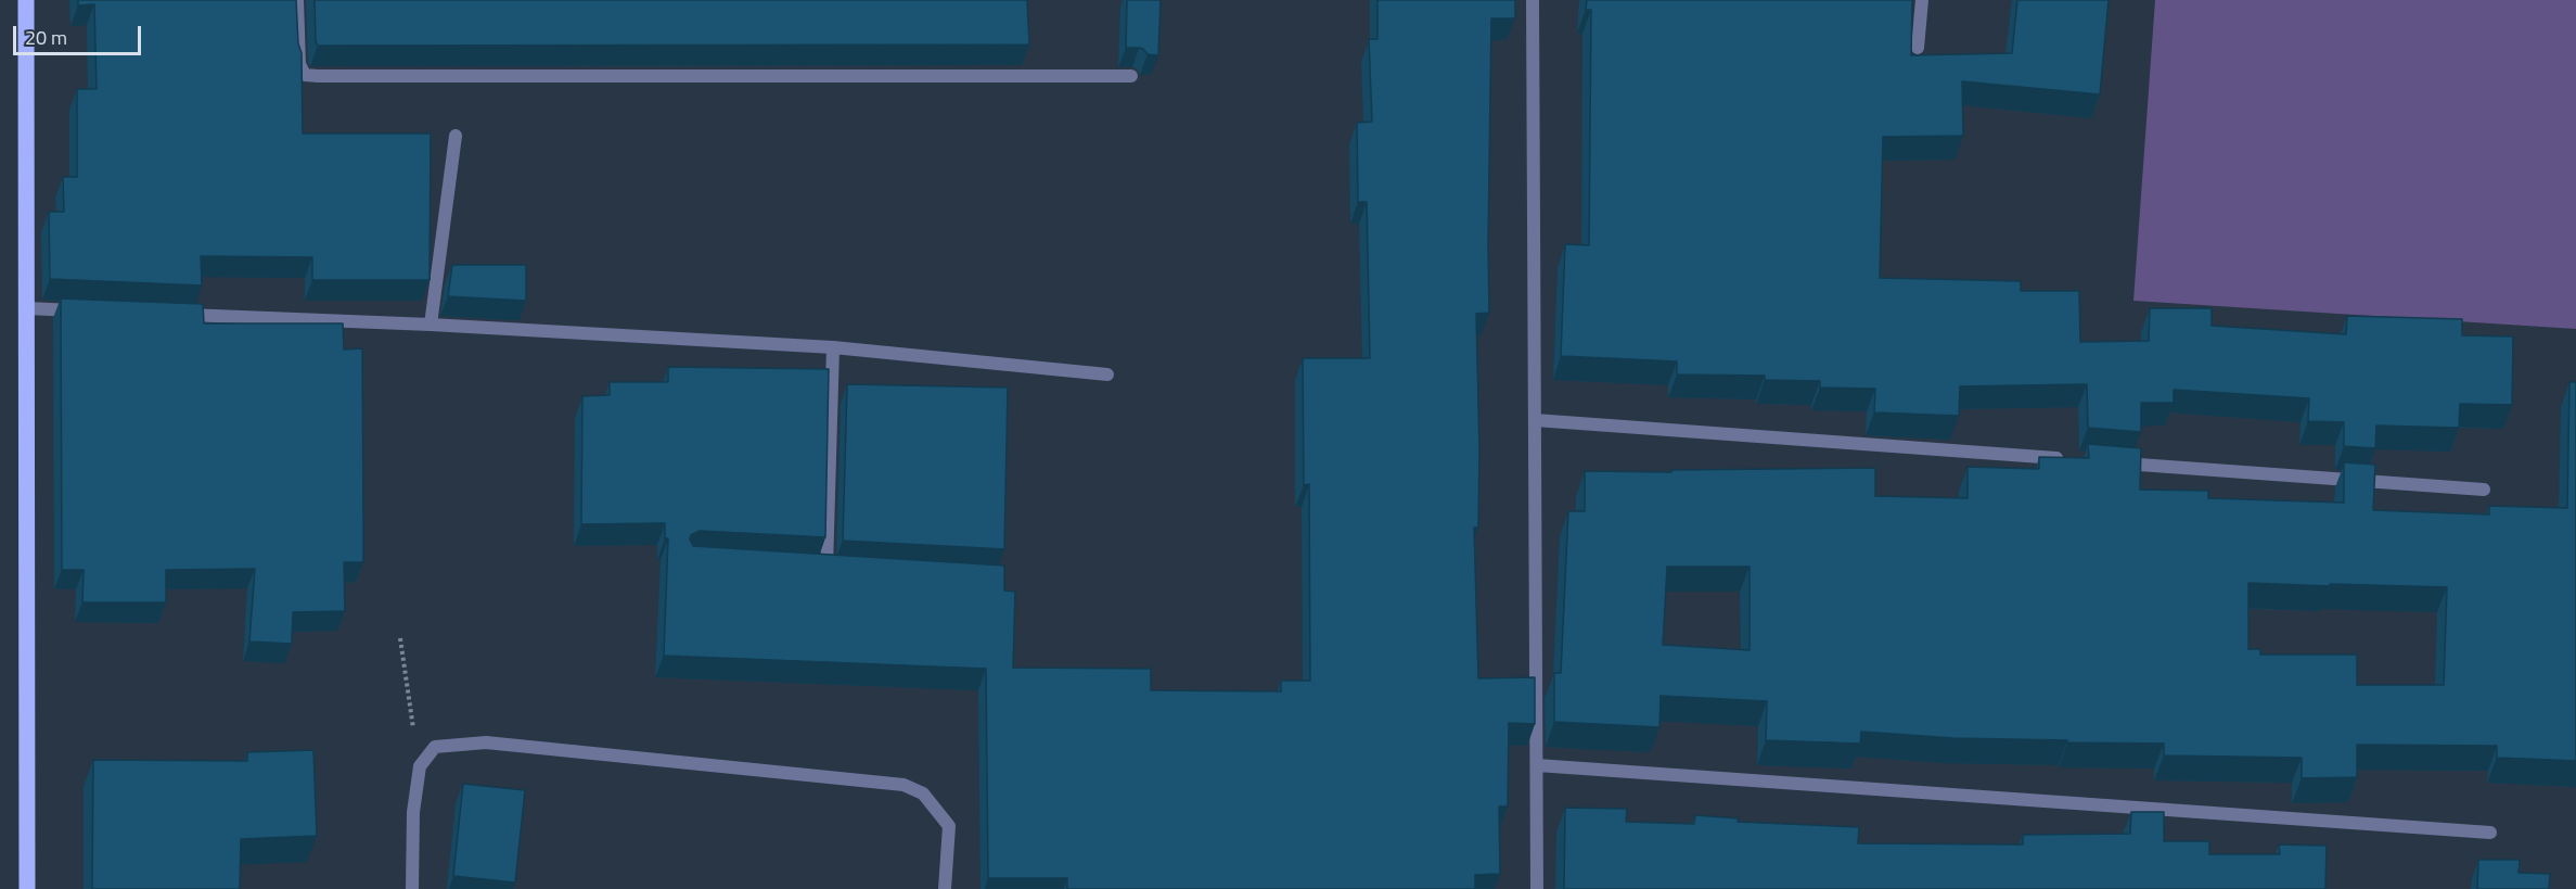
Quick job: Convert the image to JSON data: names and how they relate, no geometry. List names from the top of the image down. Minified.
{"scale_bar":"20 m"}
